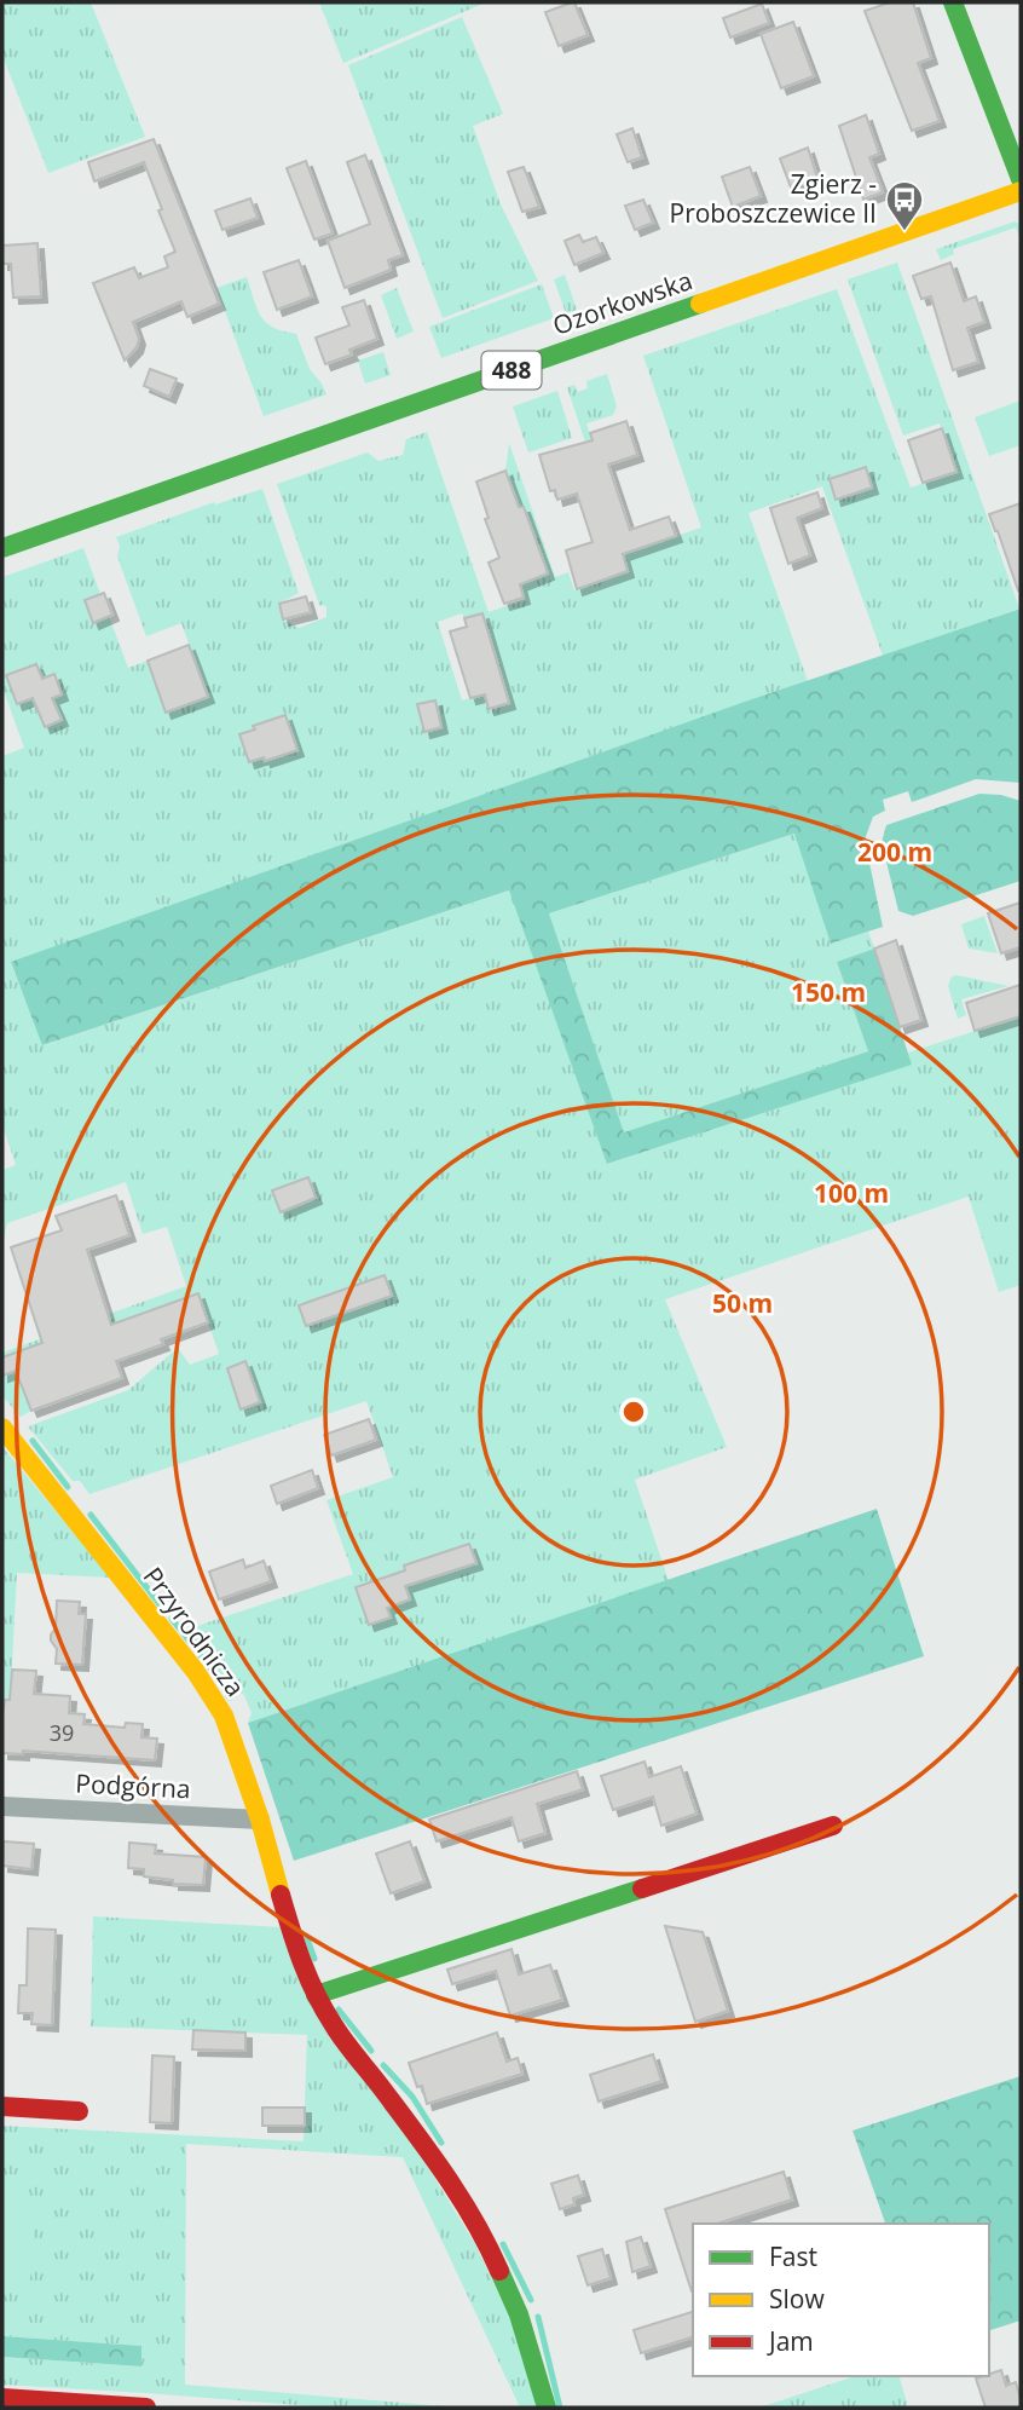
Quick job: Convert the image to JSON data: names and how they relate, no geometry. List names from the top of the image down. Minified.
{"streets":{"street":["Ozorkowska","488","Przyrodnicza","Podgórna"]},"crossings":[["Przyrodnicza","Podgórna"]],"places":{"bus stop":["Zgierz - Proboszczewice II"]},"house_numbers":["39"],"legend":["Fast","Slow","Jam"],"rings":["200 m","150 m","100 m","50 m"]}
